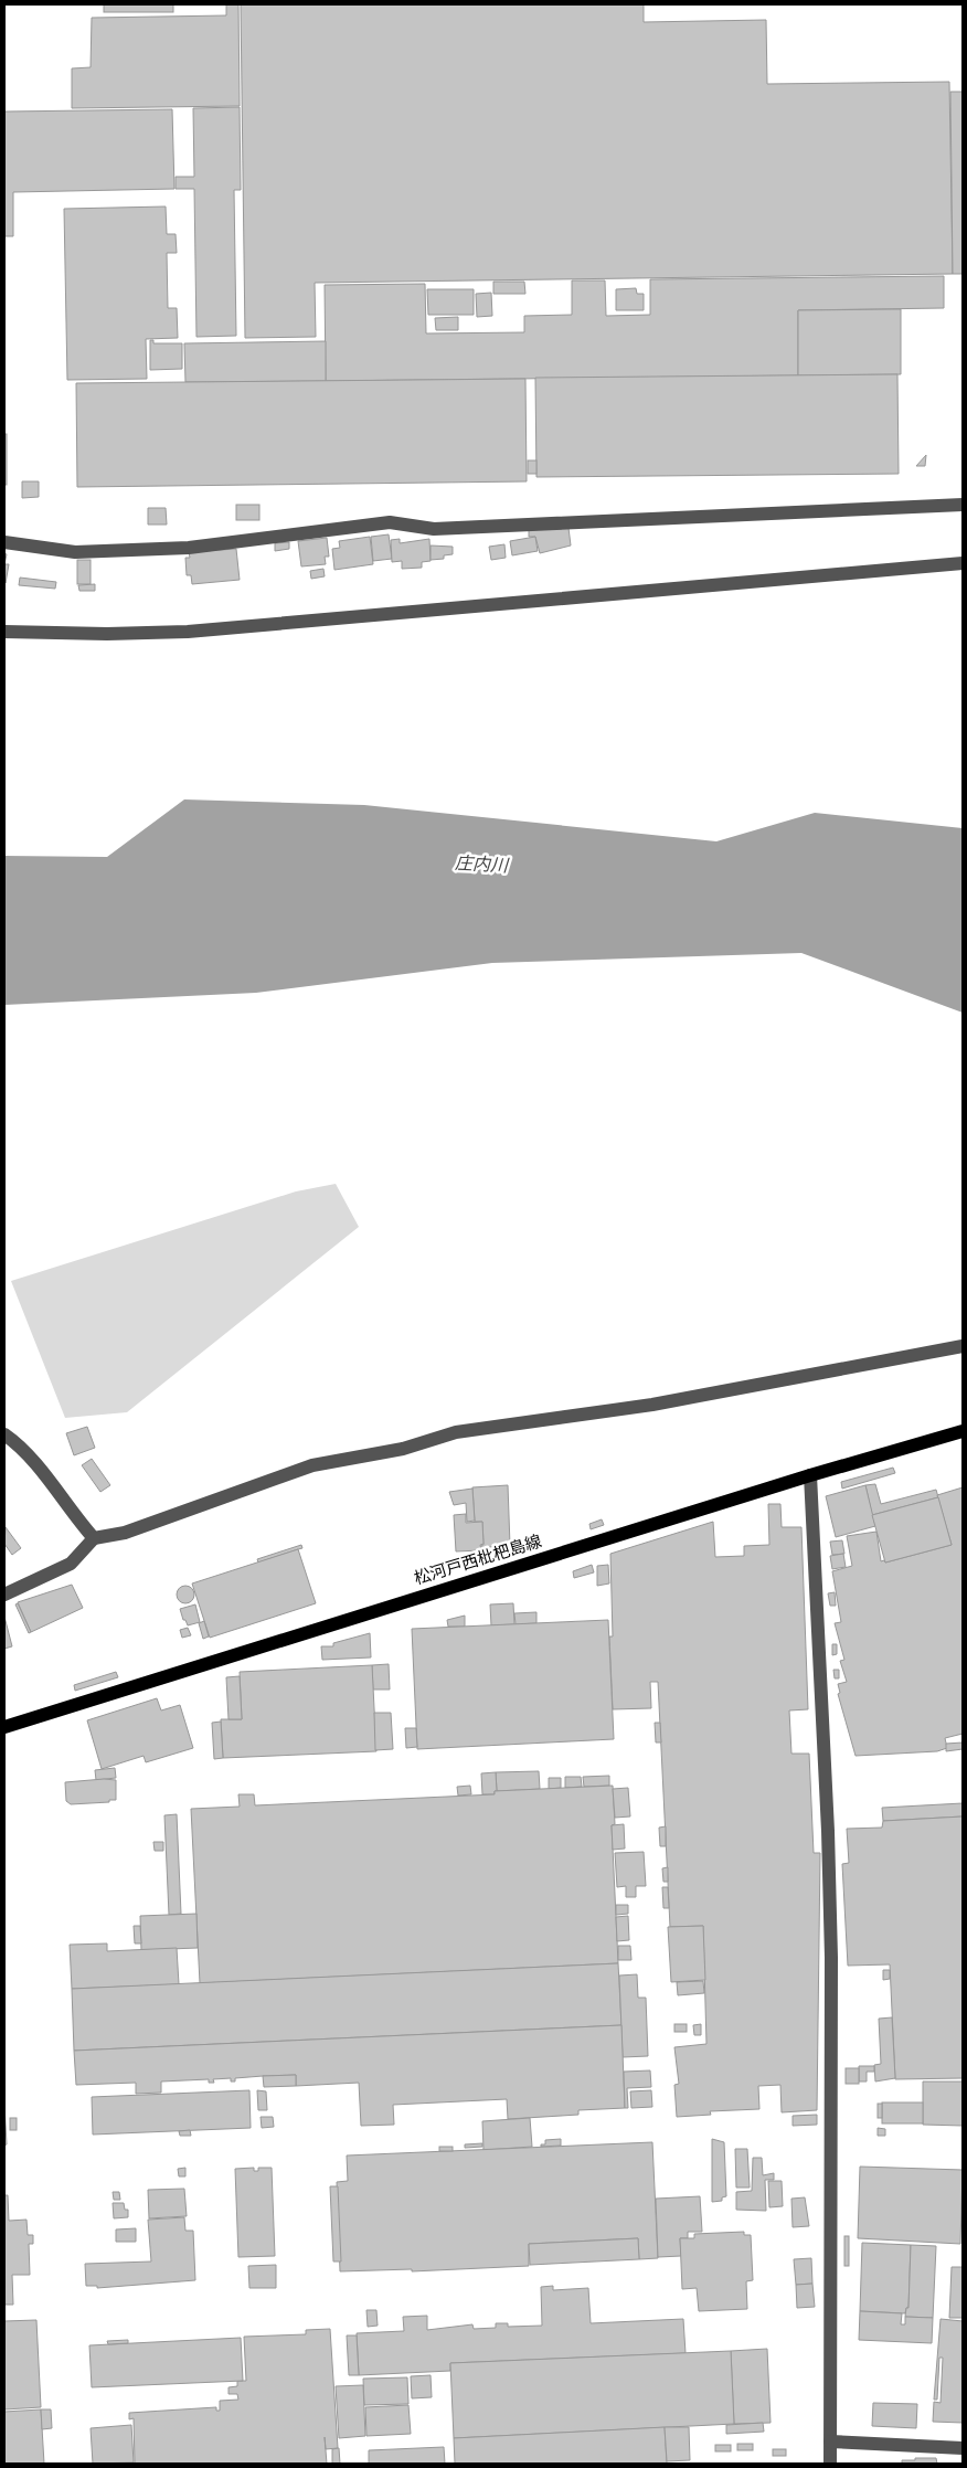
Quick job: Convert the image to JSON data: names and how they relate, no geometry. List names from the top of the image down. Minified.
{"streets":{"main road":["松河戸西枇杷島線"]},"water":["庄内川"]}
